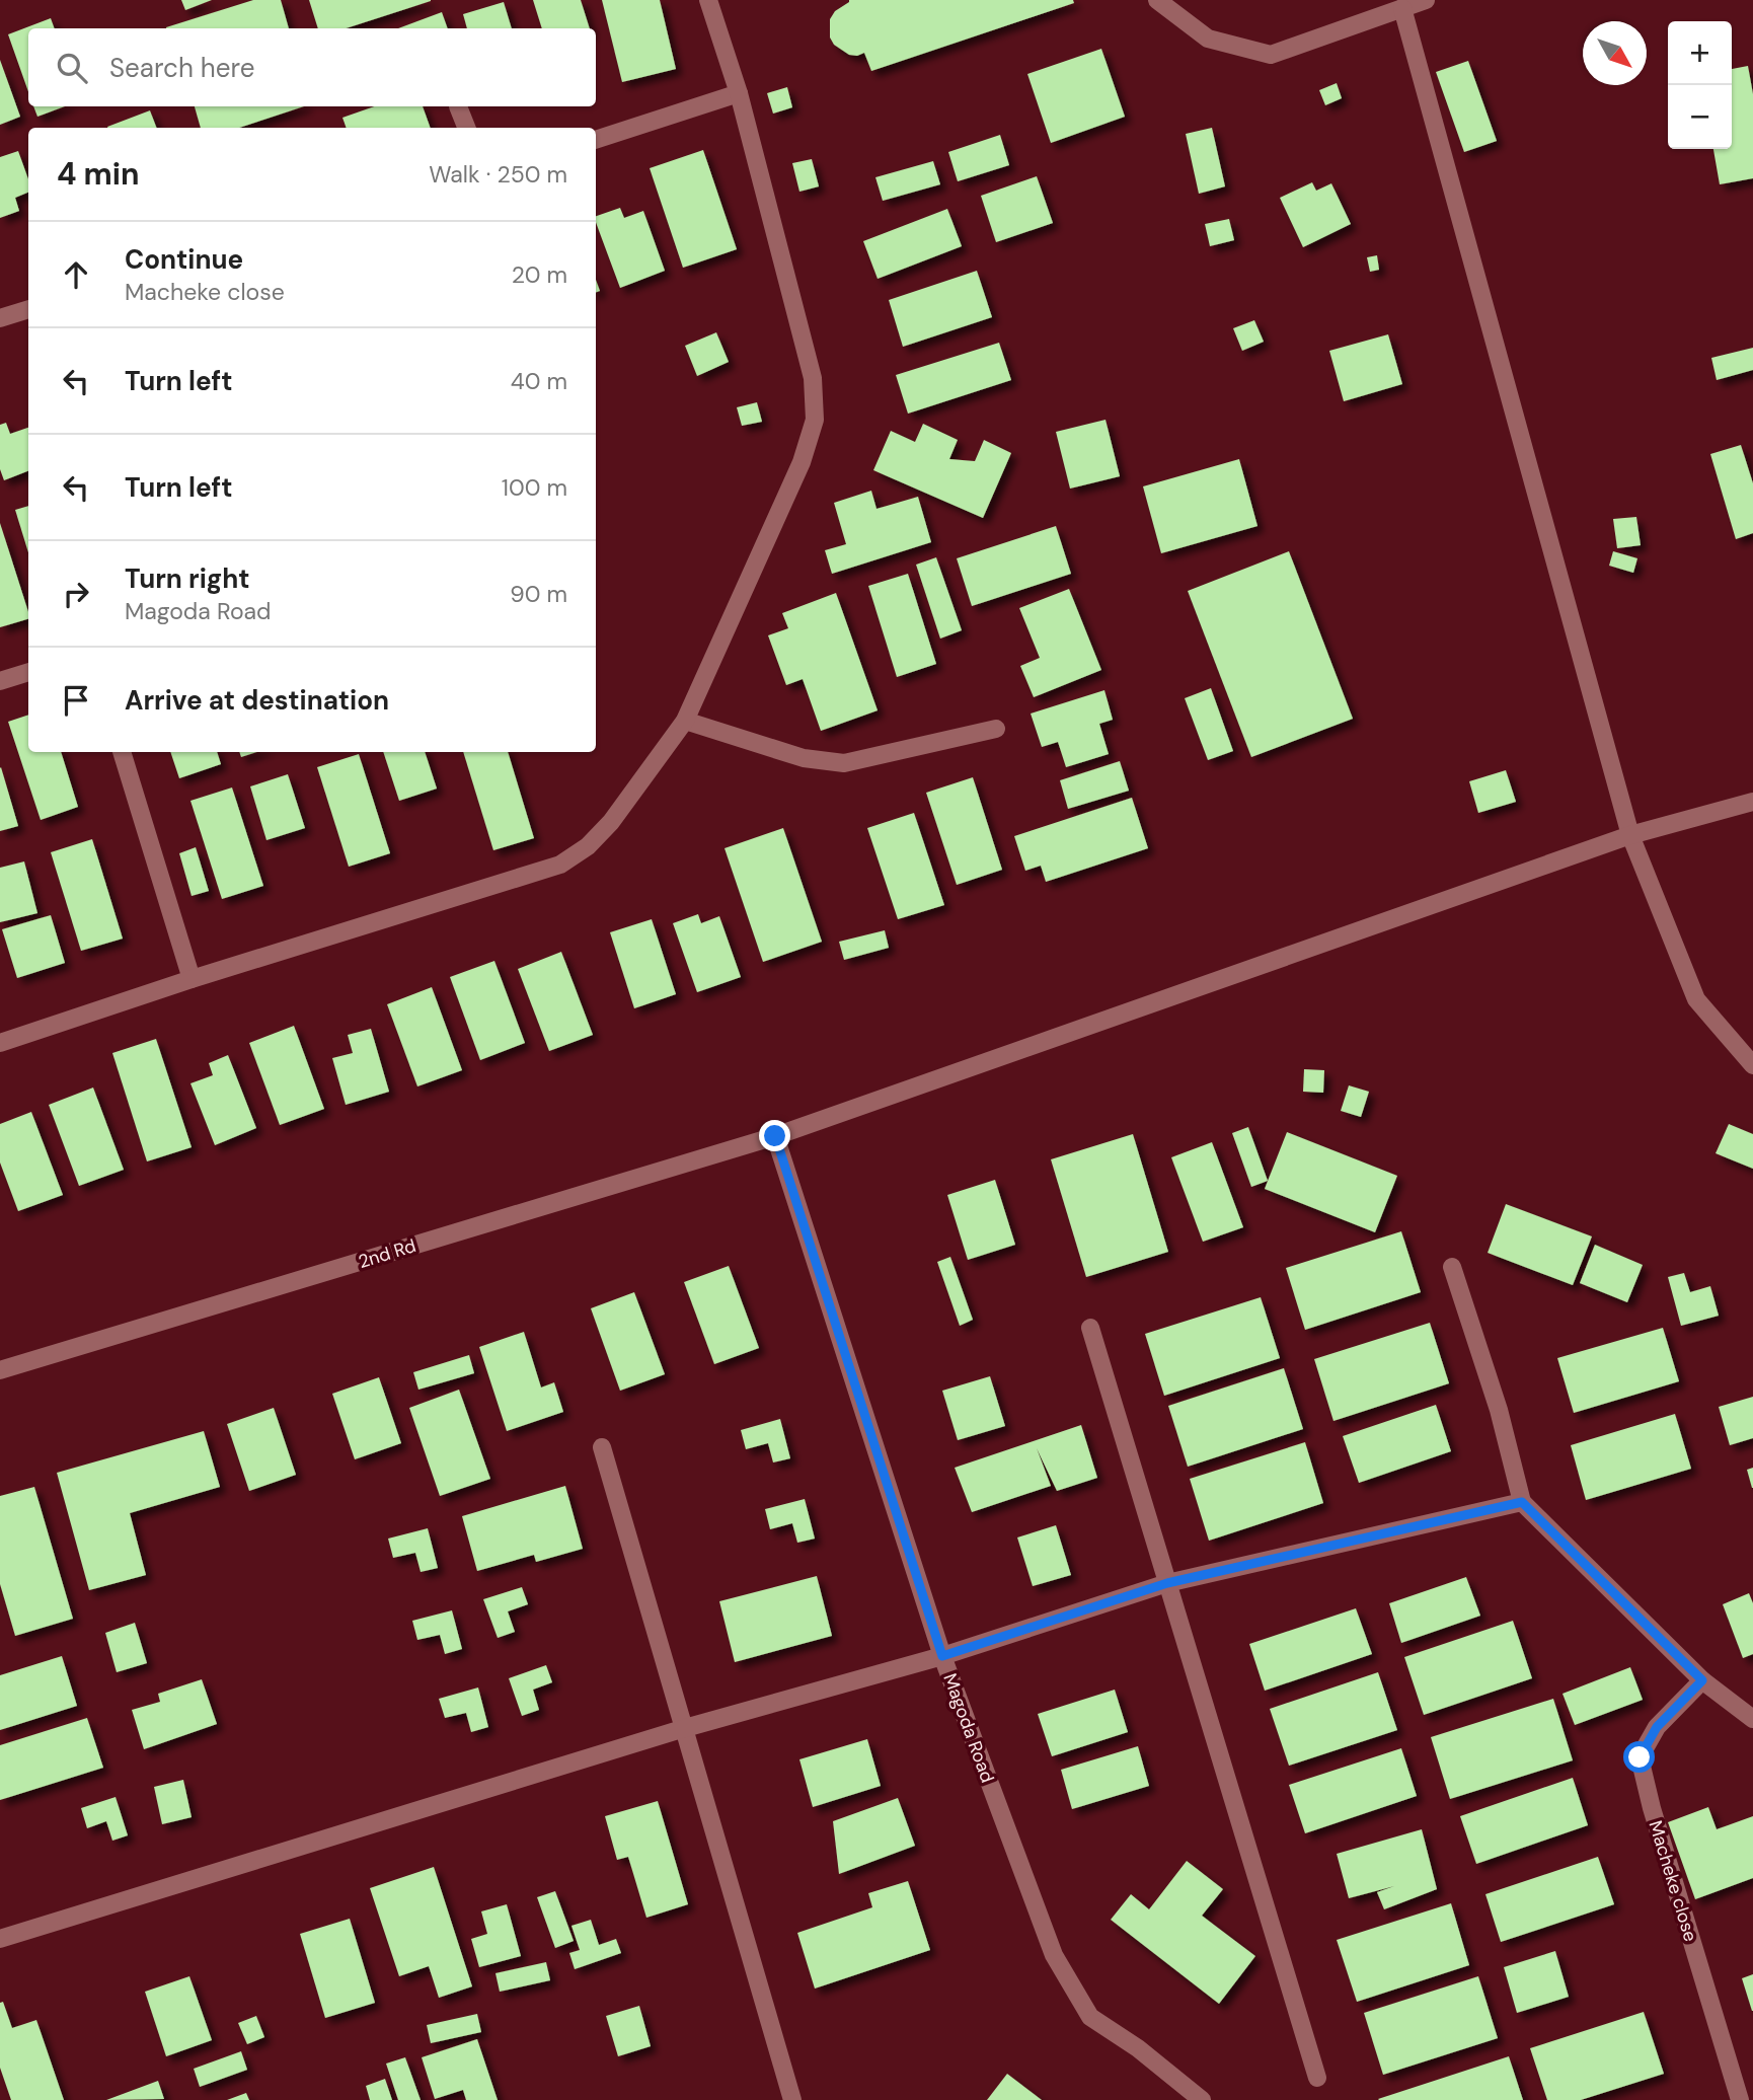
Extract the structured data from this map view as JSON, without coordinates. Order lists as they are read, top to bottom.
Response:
{
  "streets": {
    "street": ["2nd Rd", "Magoda Road", "Macheke close"]
  },
  "crossings": [
    ["2nd Rd", "Magoda Road"]
  ],
  "north": "bottom right",
  "page": {
    "map_buttons": ["+", "−"],
    "search": "Search here",
    "heading": ["4 min", "Walk · 250 m"],
    "list": [
      ["Continue", "Macheke close", "20 m"],
      ["Turn left", "40 m"],
      ["Turn left", "100 m"],
      ["Turn right", "Magoda Road", "90 m"],
      "Arrive at destination"
    ]
  }
}
